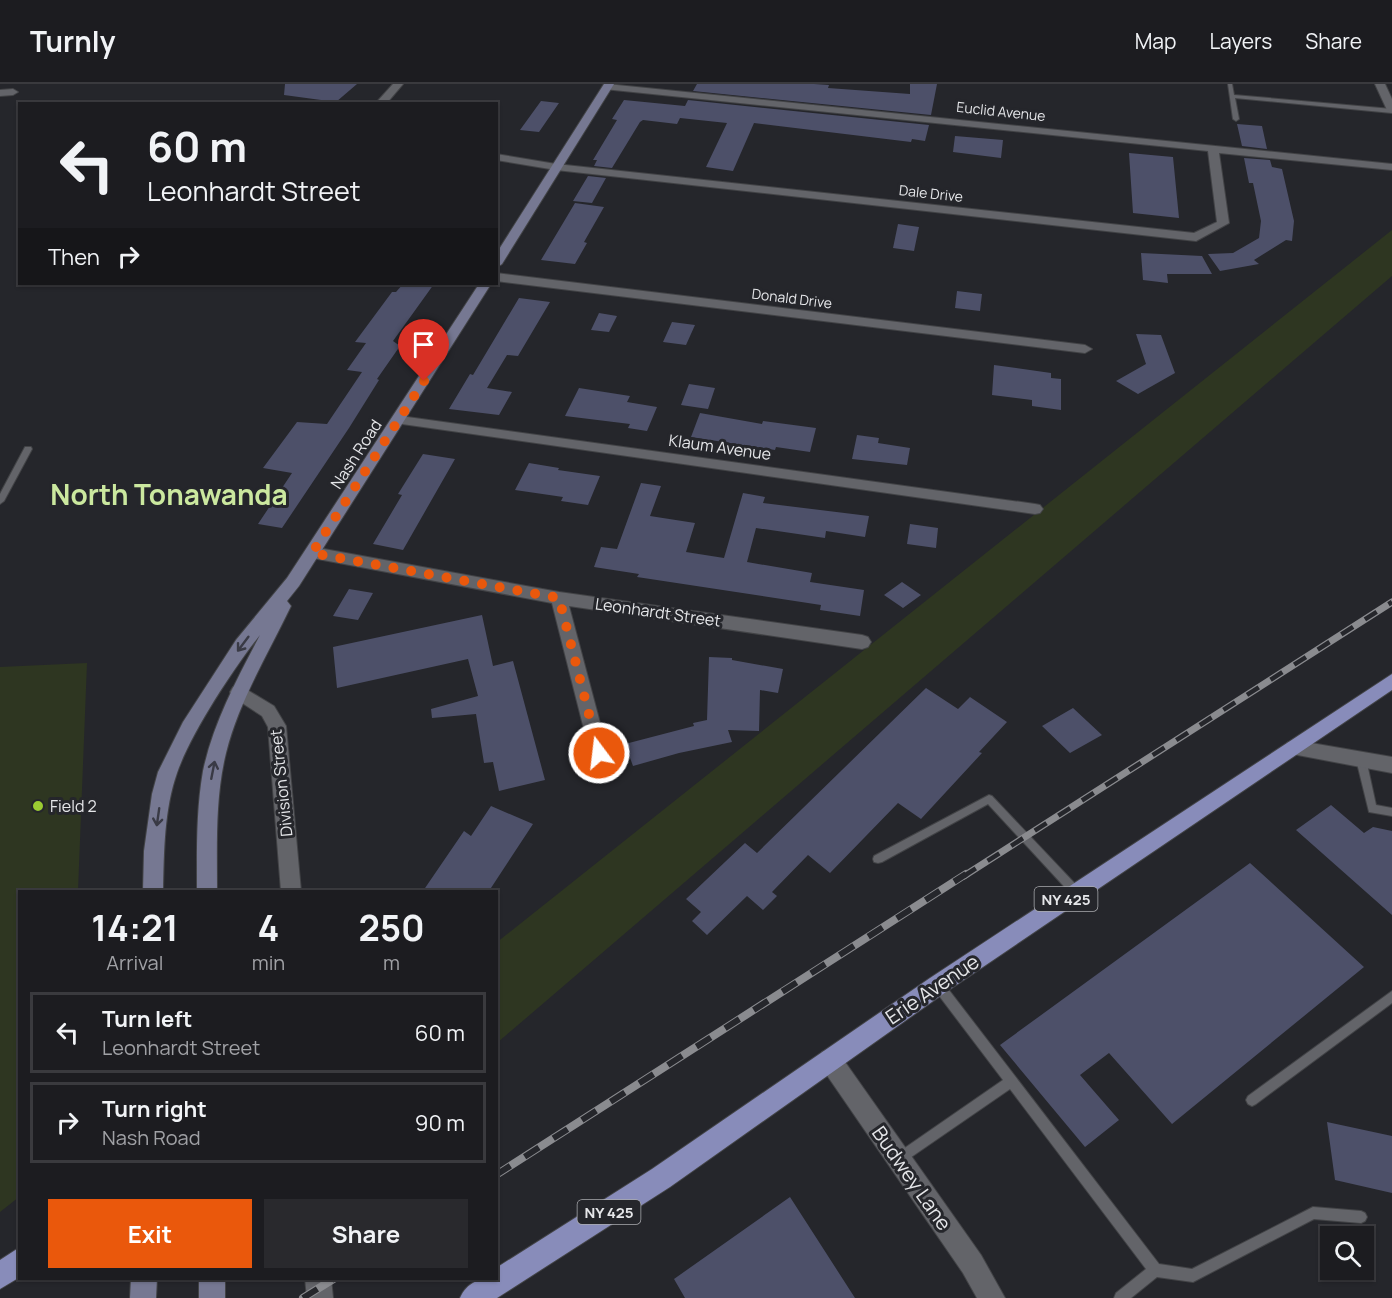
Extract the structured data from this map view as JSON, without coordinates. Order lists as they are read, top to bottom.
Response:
{
  "streets": {
    "main road": ["Nash Road", "NY 425", "Erie Avenue"],
    "street": [
      "Euclid Avenue",
      "Dale Drive",
      "Donald Drive",
      "Klaum Avenue",
      "Leonhardt Street",
      "Division Street",
      "Budwey Lane"
    ]
  },
  "crossings": [
    ["Euclid Avenue", "Dale Drive"],
    ["Klaum Avenue", "Nash Road"],
    ["Nash Road", "Leonhardt Street"],
    ["Erie Avenue", "Budwey Lane"]
  ],
  "districts": ["North Tonawanda"],
  "places": ["Field 2"],
  "page": {
    "header": "Turnly",
    "nav": ["Map", "Layers", "Share"],
    "turn": ["60 m", "Leonhardt Street"],
    "then": "Then",
    "eta": [
      "14:21",
      "Arrival",
      "4",
      "min",
      "250",
      "m"
    ],
    "list": [
      {
        "name": "Turn left",
        "note": "Leonhardt Street",
        "value": "60 m"
      },
      {
        "name": "Turn right",
        "note": "Nash Road",
        "value": "90 m"
      }
    ],
    "buttons": ["Exit", "Share"]
  }
}
